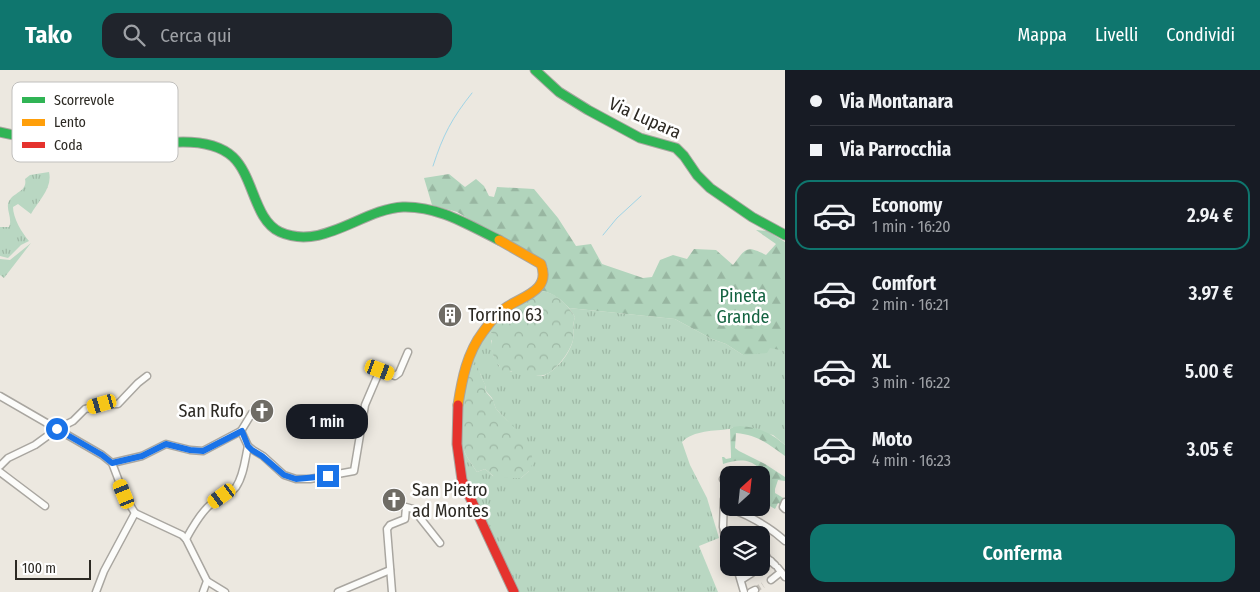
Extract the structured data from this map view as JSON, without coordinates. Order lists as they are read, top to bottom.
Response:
{
  "streets": {
    "street": ["Via Lupara"]
  },
  "parks": ["Pineta Grande"],
  "places": {
    "building": ["Torrino 63"],
    "church": ["San Rufo", "San Pietro ad Montes"]
  },
  "legend": ["Scorrevole", "Lento", "Coda"],
  "scale_bar": "100 m",
  "north": "top right",
  "page": {
    "header": "Tako",
    "search": "Cerca qui",
    "nav": ["Mappa", "Livelli", "Condividi"],
    "banner": ["Via Montanara", "Via Parrocchia"],
    "list": [
      {
        "name": "Economy",
        "note": "1 min · 16:20",
        "value": "2.94 €"
      },
      {
        "name": "Comfort",
        "note": "2 min · 16:21",
        "value": "3.97 €"
      },
      {
        "name": "XL",
        "note": "3 min · 16:22",
        "value": "5.00 €"
      },
      {
        "name": "Moto",
        "note": "4 min · 16:23",
        "value": "3.05 €"
      }
    ],
    "bubble": "1 min",
    "buttons": "Conferma",
    "scale": "100 m"
  }
}
